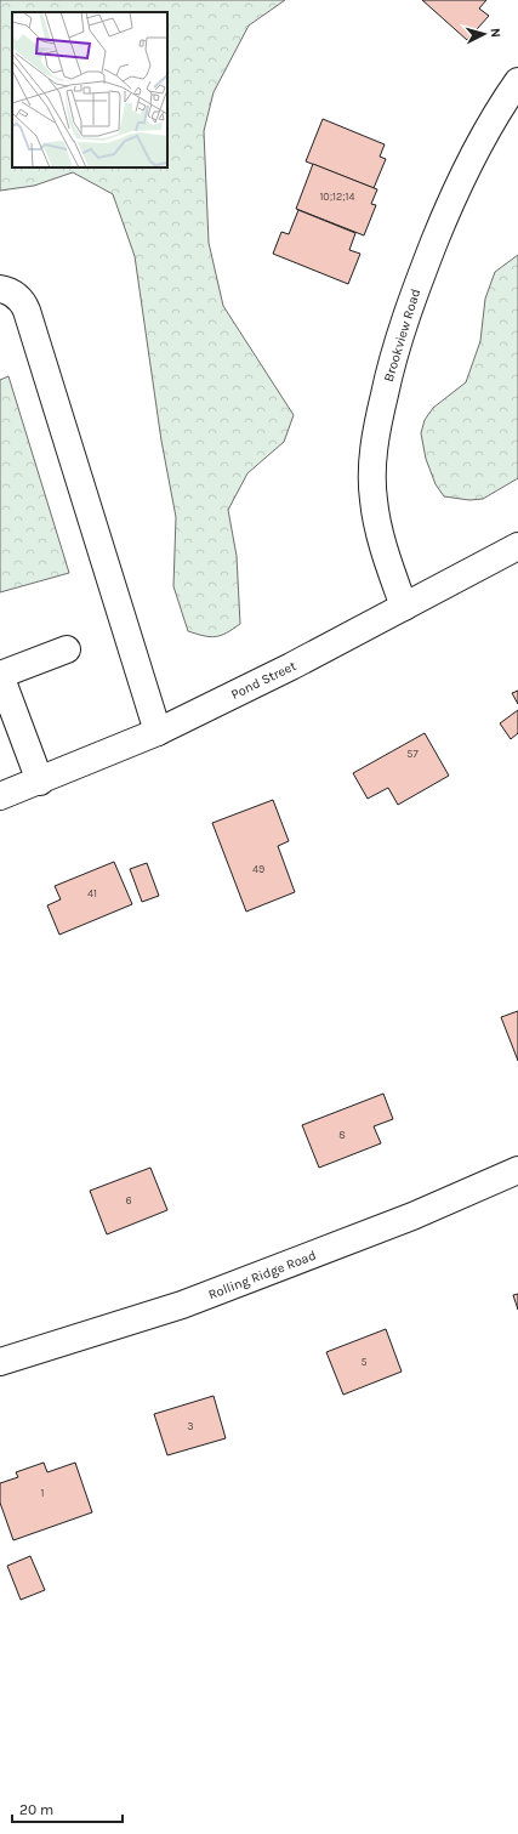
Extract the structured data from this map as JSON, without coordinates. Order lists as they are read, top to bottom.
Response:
{
  "streets": {
    "street": ["Brookview Road", "Pond Street", "Rolling Ridge Road"]
  },
  "crossings": [
    ["Brookview Road", "Pond Street"]
  ],
  "house_numbers": [
    "10;12;14",
    "57",
    "49",
    "41",
    "8",
    "6",
    "5",
    "3",
    "1"
  ],
  "scale_bar": "20 m",
  "north": "right"
}
